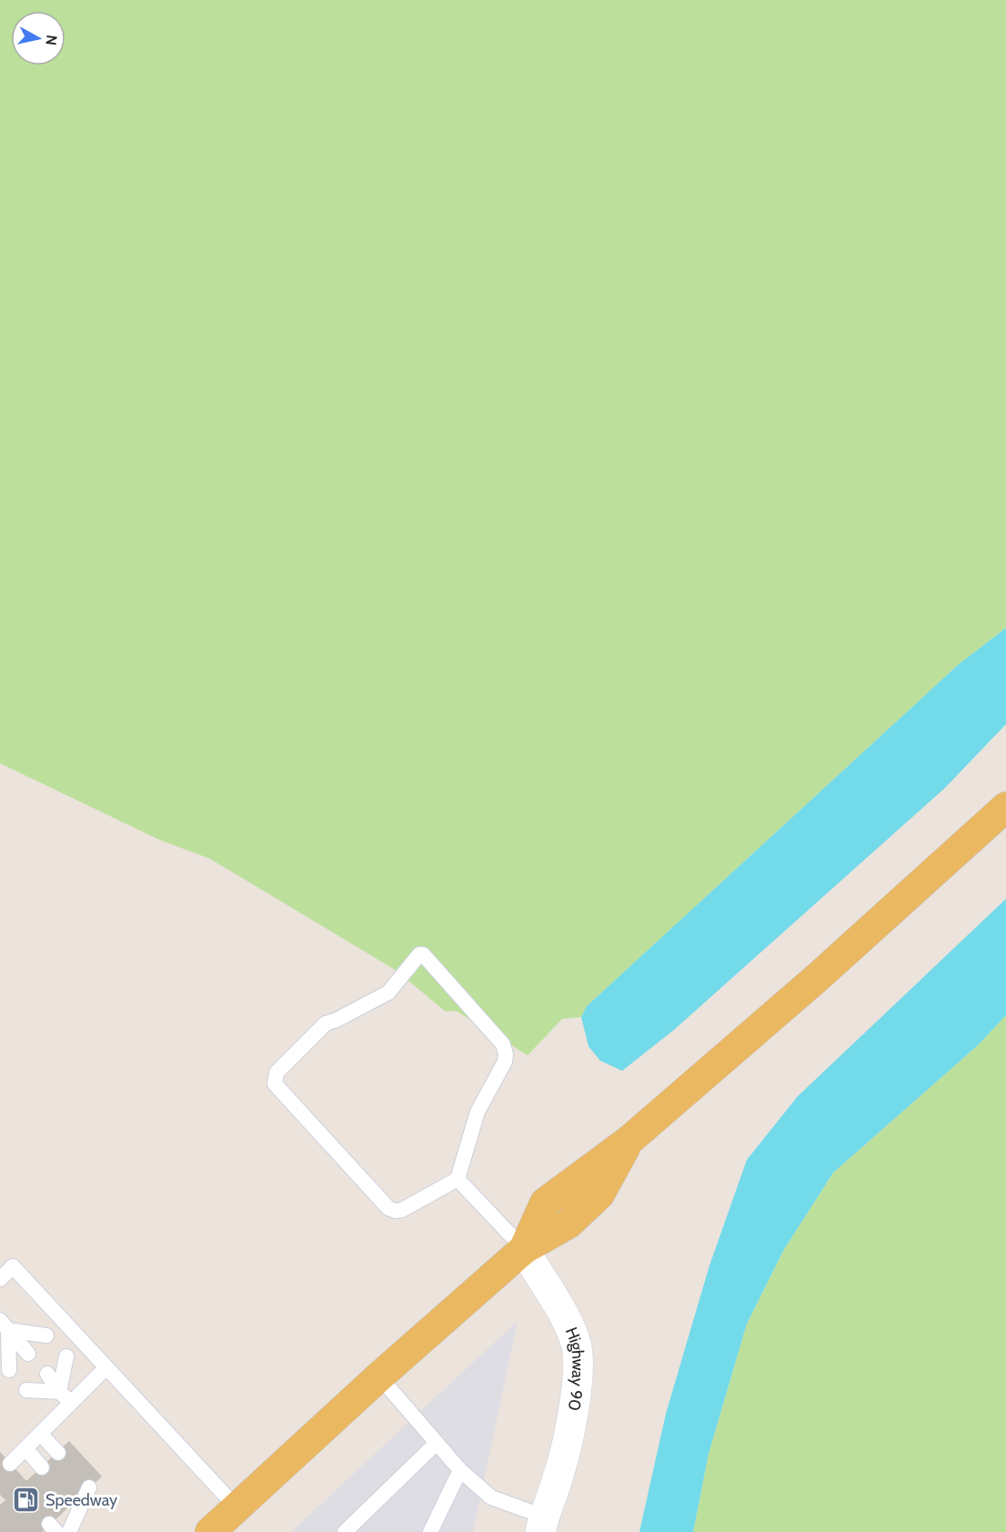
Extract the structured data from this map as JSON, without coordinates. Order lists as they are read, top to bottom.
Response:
{
  "streets": {
    "main road": ["Highway 90"]
  },
  "places": {
    "fuel station": ["Speedway"]
  },
  "north": "right"
}
